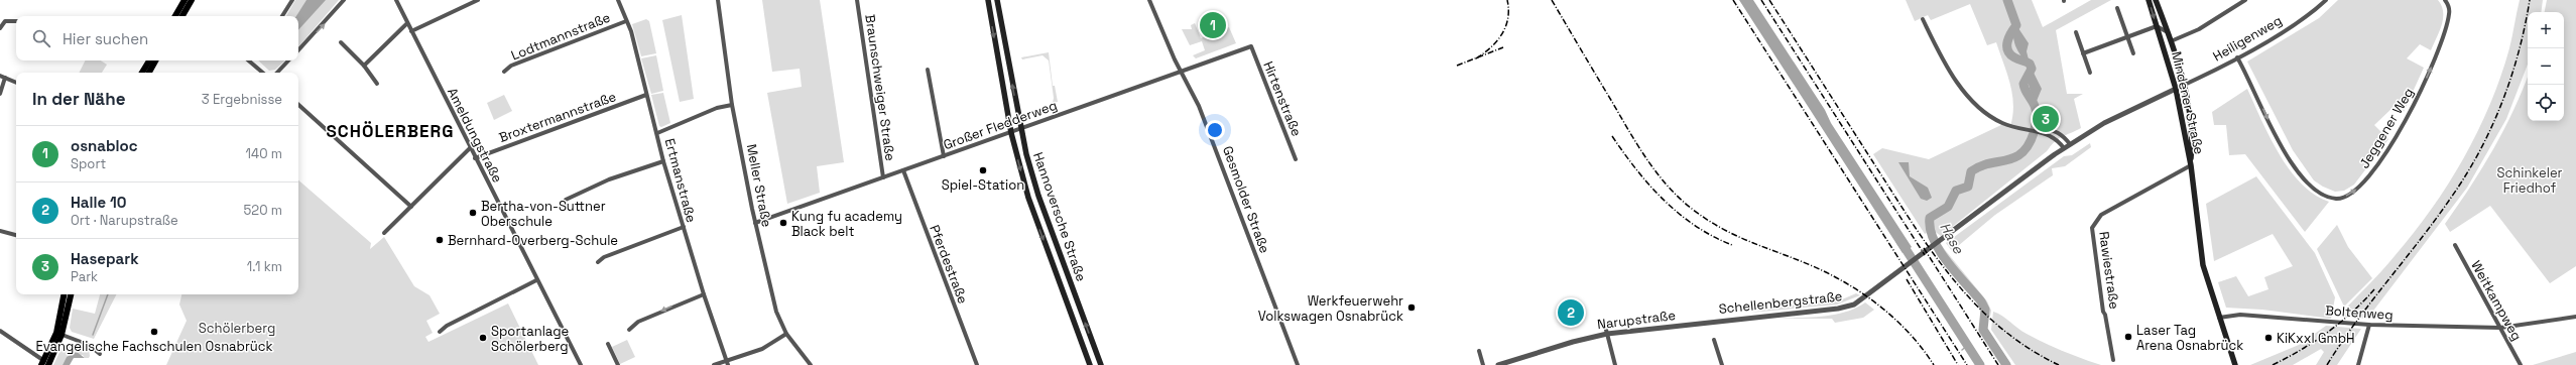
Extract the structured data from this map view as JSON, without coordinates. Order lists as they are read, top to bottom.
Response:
{
  "streets": {
    "main road": ["Mindener Straße", "Hannoversche Straße"],
    "street": [
      "Lodtmannstraße",
      "Heiligenweg",
      "Braunschweiger Straße",
      "Hirtenstraße",
      "Broxtermannstraße",
      "Großer Fledderweg",
      "Jeggener Weg",
      "Ameldungstraße",
      "Ertmanstraße",
      "Meller Straße",
      "Gesmolder Straße",
      "Pferdestraße",
      "Rawiestraße",
      "Weitkampweg",
      "Schellenbergstraße",
      "Boltenweg",
      "Narupstraße"
    ]
  },
  "crossings": [
    ["Lodtmannstraße", "Ertmanstraße"],
    ["Heiligenweg", "Mindener Straße"],
    ["Heiligenweg", "Jeggener Weg"],
    ["Heiligenweg", "Schellenbergstraße"],
    ["Braunschweiger Straße", "Großer Fledderweg"],
    ["Hirtenstraße", "Großer Fledderweg"],
    ["Mindener Straße", "Rawiestraße"],
    ["Mindener Straße", "Schellenbergstraße"],
    ["Mindener Straße", "Boltenweg"],
    ["Broxtermannstraße", "Ameldungstraße"],
    ["Broxtermannstraße", "Ertmanstraße"],
    ["Großer Fledderweg", "Meller Straße"],
    ["Großer Fledderweg", "Gesmolder Straße"],
    ["Großer Fledderweg", "Hannoversche Straße"],
    ["Großer Fledderweg", "Pferdestraße"],
    ["Weitkampweg", "Boltenweg"],
    ["Schellenbergstraße", "Narupstraße"]
  ],
  "districts": ["SCHÖLERBERG"],
  "water": ["Hase"],
  "parks": ["Schinkeler Friedhof", "Schölerberg"],
  "places": [
    "Spiel-Station",
    "Bertha-von-Suttner Oberschule",
    "Kung fu academy Black belt",
    "Bernhard-Overberg-Schule",
    "Werkfeuerwehr Volkswagen Osnabrück",
    "Evangelische Fachschulen Osnabrück",
    "Laser Tag Arena Osnabrück",
    "Sportanlage Schölerberg",
    "KiKxxl GmbH"
  ],
  "page": {
    "pins": ["1", "3", "2"],
    "map_buttons": ["+", "−"],
    "search": "Hier suchen",
    "heading": ["In der Nähe", "3 Ergebnisse"],
    "list": [
      {
        "mark": "1",
        "name": "osnabloc",
        "note": "Sport",
        "value": "140 m"
      },
      {
        "mark": "2",
        "name": "Halle 10",
        "note": "Ort · Narupstraße",
        "value": "520 m"
      },
      {
        "mark": "3",
        "name": "Hasepark",
        "note": "Park",
        "value": "1.1 km"
      }
    ]
  }
}
